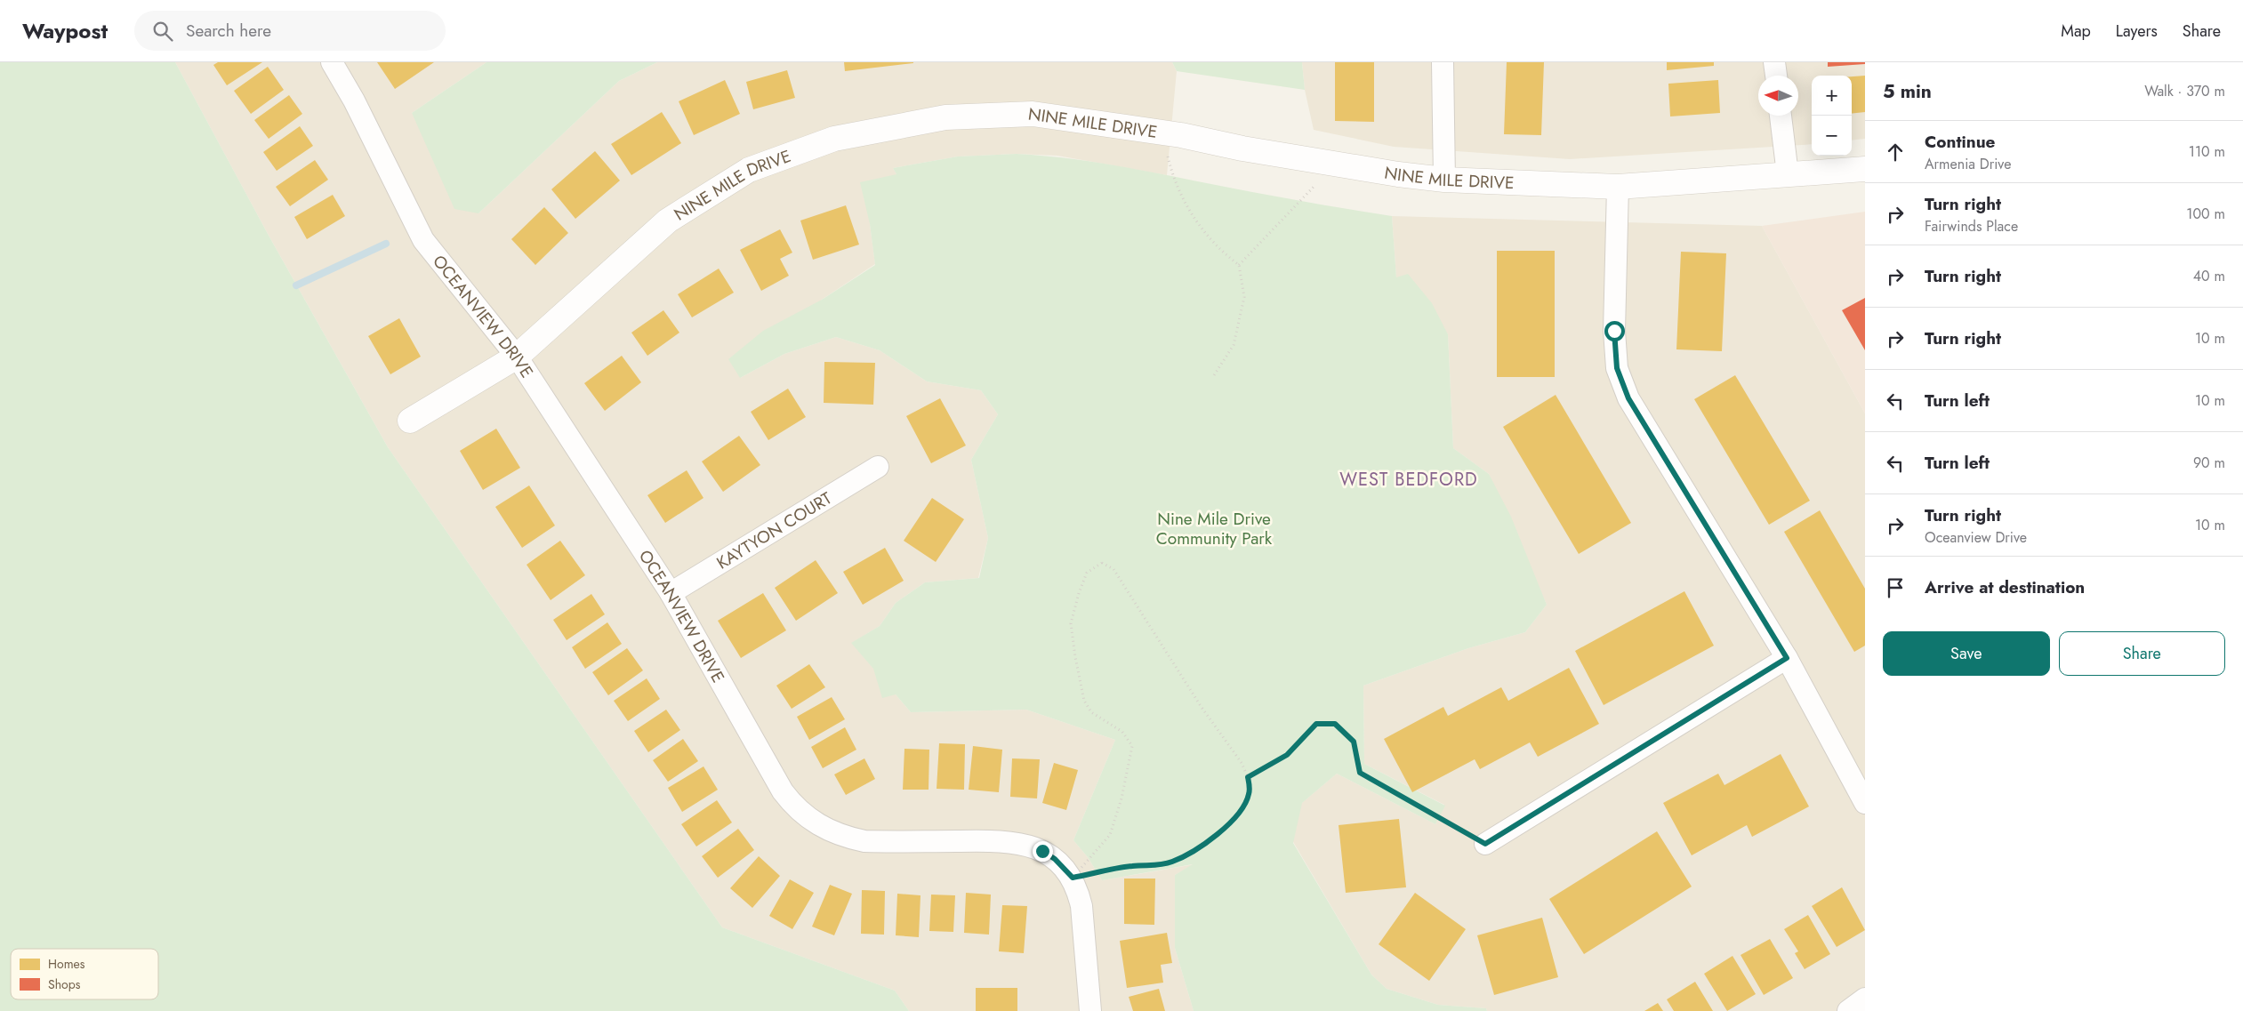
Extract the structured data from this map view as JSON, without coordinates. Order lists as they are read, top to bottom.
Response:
{
  "streets": {
    "street": ["NINE MILE DRIVE", "OCEANVIEW DRIVE", "KAYTYON COURT"]
  },
  "crossings": [
    ["NINE MILE DRIVE", "OCEANVIEW DRIVE"],
    ["OCEANVIEW DRIVE", "KAYTYON COURT"]
  ],
  "districts": ["WEST BEDFORD"],
  "parks": ["Nine Mile Drive Community Park"],
  "legend": ["Homes", "Shops"],
  "north": "left",
  "page": {
    "header": "Waypost",
    "search": "Search here",
    "nav": ["Map", "Layers", "Share"],
    "heading": ["5 min", "Walk · 370 m"],
    "map_buttons": ["+", "−"],
    "list": [
      ["Continue", "Armenia Drive", "110 m"],
      ["Turn right", "Fairwinds Place", "100 m"],
      ["Turn right", "40 m"],
      ["Turn right", "10 m"],
      ["Turn left", "10 m"],
      ["Turn left", "90 m"],
      ["Turn right", "Oceanview Drive", "10 m"],
      "Arrive at destination"
    ],
    "buttons": ["Save", "Share"]
  }
}
